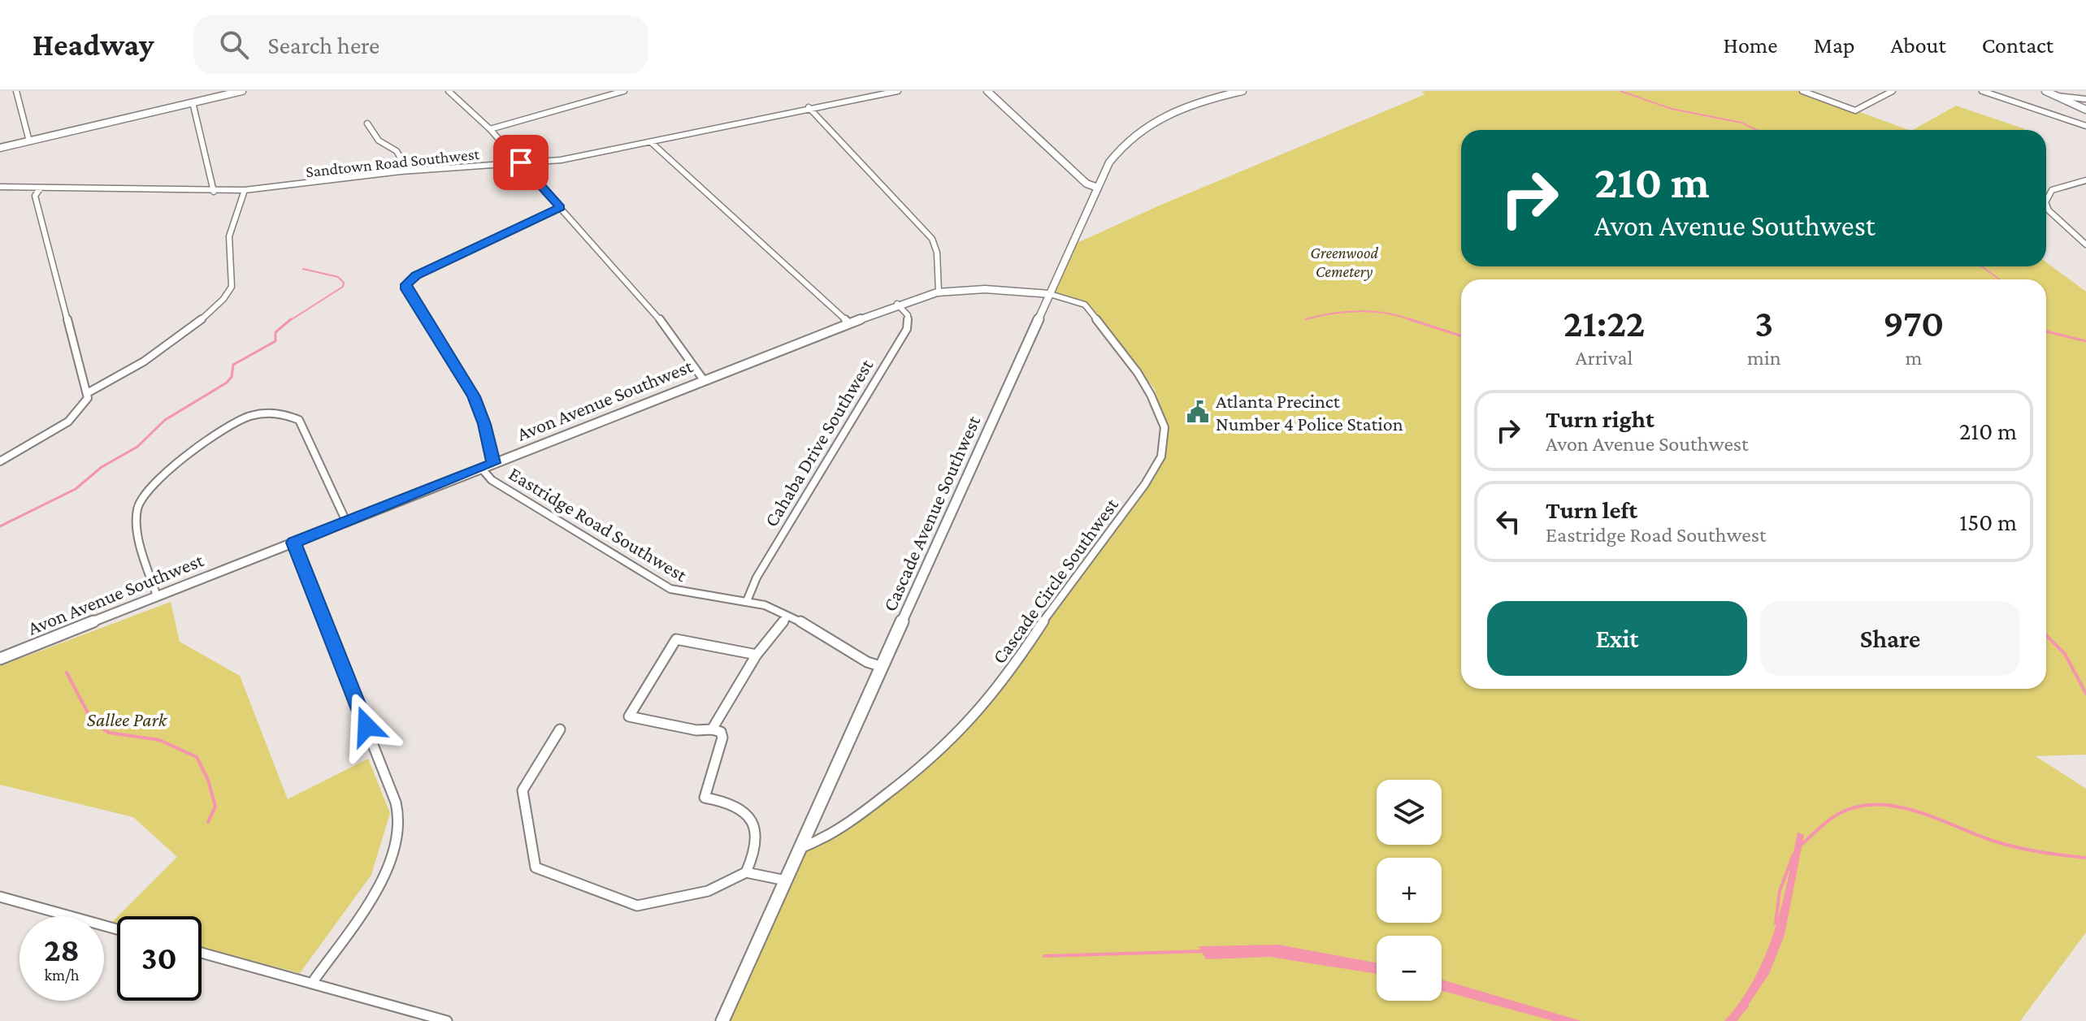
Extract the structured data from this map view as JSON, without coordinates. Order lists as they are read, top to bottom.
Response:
{
  "streets": {
    "main road": ["Cascade Avenue Southwest"],
    "street": [
      "Sandtown Road Southwest",
      "Avon Avenue Southwest",
      "Cahaba Drive Southwest",
      "Eastridge Road Southwest",
      "Cascade Circle Southwest"
    ]
  },
  "crossings": [
    ["Avon Avenue Southwest", "Cahaba Drive Southwest"],
    ["Avon Avenue Southwest", "Cascade Avenue Southwest"],
    ["Avon Avenue Southwest", "Eastridge Road Southwest"],
    ["Avon Avenue Southwest", "Cascade Circle Southwest"],
    ["Cahaba Drive Southwest", "Eastridge Road Southwest"],
    ["Cascade Avenue Southwest", "Eastridge Road Southwest"],
    ["Cascade Avenue Southwest", "Cascade Circle Southwest"]
  ],
  "parks": ["Greenwood Cemetery", "Sallee Park"],
  "places": {
    "public building": ["Atlanta Precinct Number 4 Police Station"]
  },
  "page": {
    "header": "Headway",
    "search": "Search here",
    "nav": [
      "Home",
      "Map",
      "About",
      "Contact"
    ],
    "turn": ["210 m", "Avon Avenue Southwest"],
    "eta": [
      "21:22",
      "Arrival",
      "3",
      "min",
      "970",
      "m"
    ],
    "list": [
      {
        "name": "Turn right",
        "note": "Avon Avenue Southwest",
        "value": "210 m"
      },
      {
        "name": "Turn left",
        "note": "Eastridge Road Southwest",
        "value": "150 m"
      }
    ],
    "buttons": ["Exit", "Share"],
    "map_buttons": ["+", "−"],
    "speed": "28 km/h",
    "limit": "30"
  }
}
